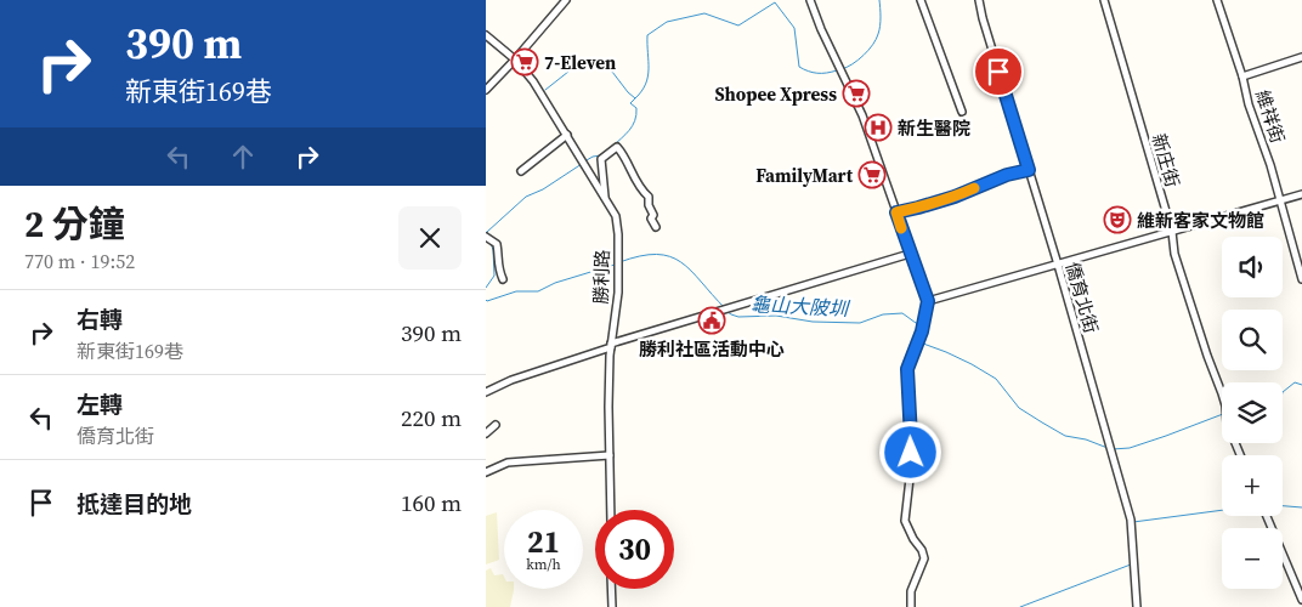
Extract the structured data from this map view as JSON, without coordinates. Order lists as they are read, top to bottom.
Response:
{
  "streets": {
    "street": [
      "維祥街",
      "新庄街",
      "勝利路",
      "僑育北街"
    ]
  },
  "water": ["龜山大陂圳"],
  "places": {
    "supermarket": ["7-Eleven", "Shopee Xpress", "FamilyMart"],
    "hospital": ["新生醫院"],
    "theatre": ["維新客家文物館"],
    "public building": ["勝利社區活動中心"]
  },
  "page": {
    "turn": ["390 m", "新東街169巷"],
    "heading": ["2 分鐘", "770 m · 19:52"],
    "map_buttons": ["+", "−"],
    "list": [
      {
        "name": "右轉",
        "note": "新東街169巷",
        "value": "390 m"
      },
      {
        "name": "左轉",
        "note": "僑育北街",
        "value": "220 m"
      },
      {
        "name": "抵達目的地",
        "value": "160 m"
      }
    ],
    "speed": "21 km/h",
    "limit": "30"
  }
}
